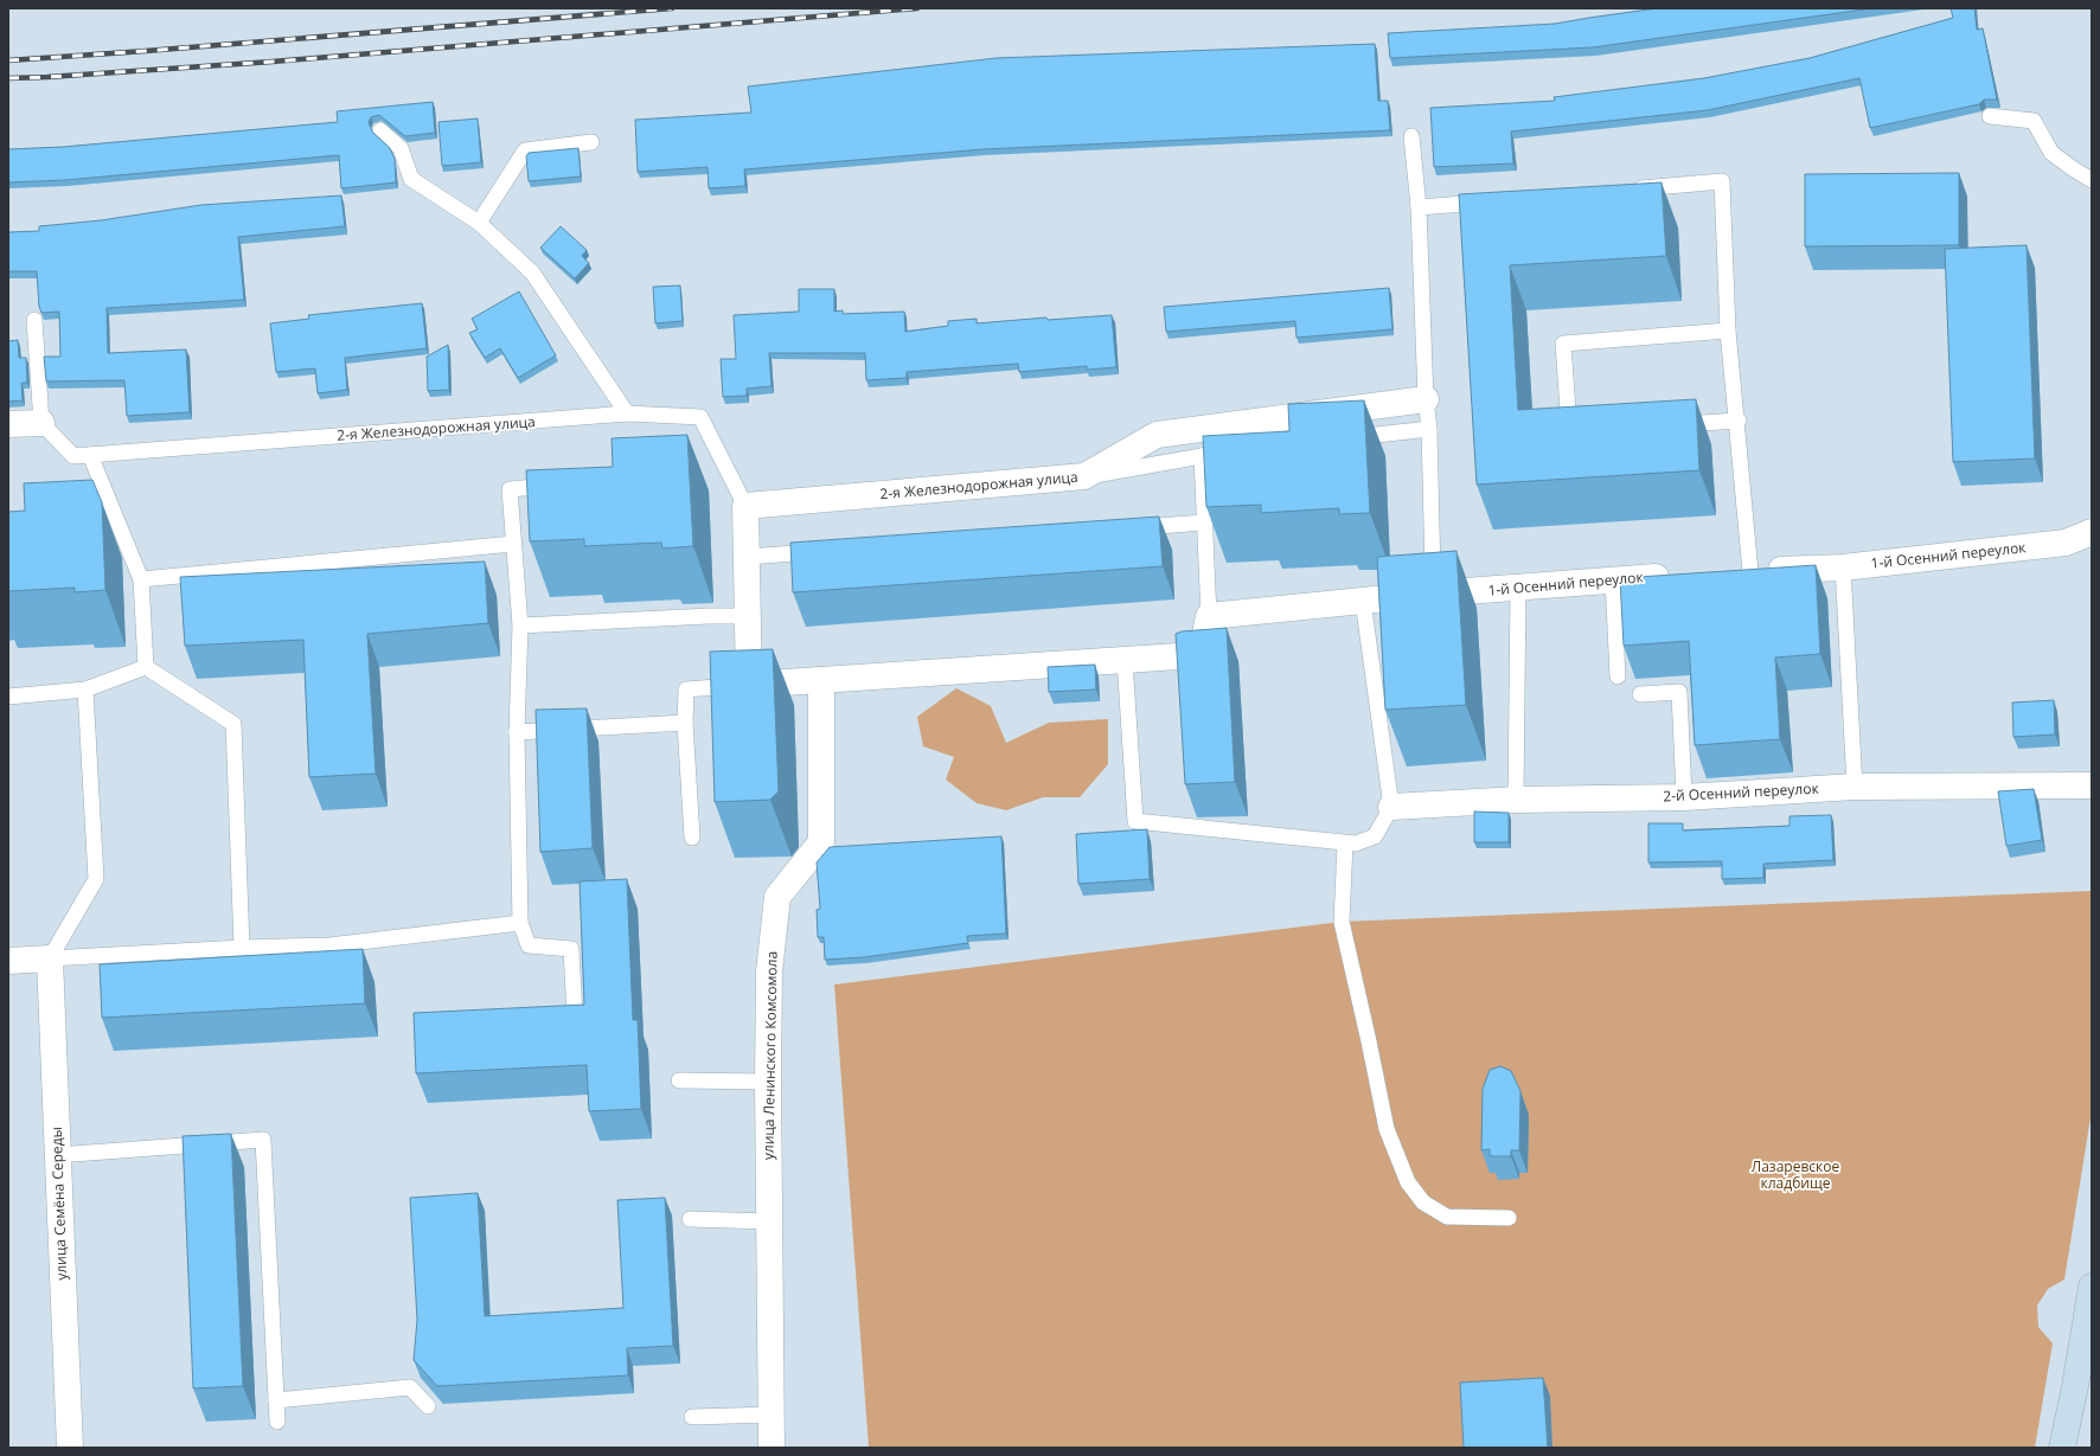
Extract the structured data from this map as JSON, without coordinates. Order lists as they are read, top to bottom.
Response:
{
  "streets": {
    "street": [
      "2-я Железнодорожная улица",
      "1-й Осенний переулок",
      "2-й Осенний переулок",
      "улица Ленинского Комсомола",
      "улица Семёна Середы"
    ]
  },
  "parks": ["Лазаревское кладбище"]
}
